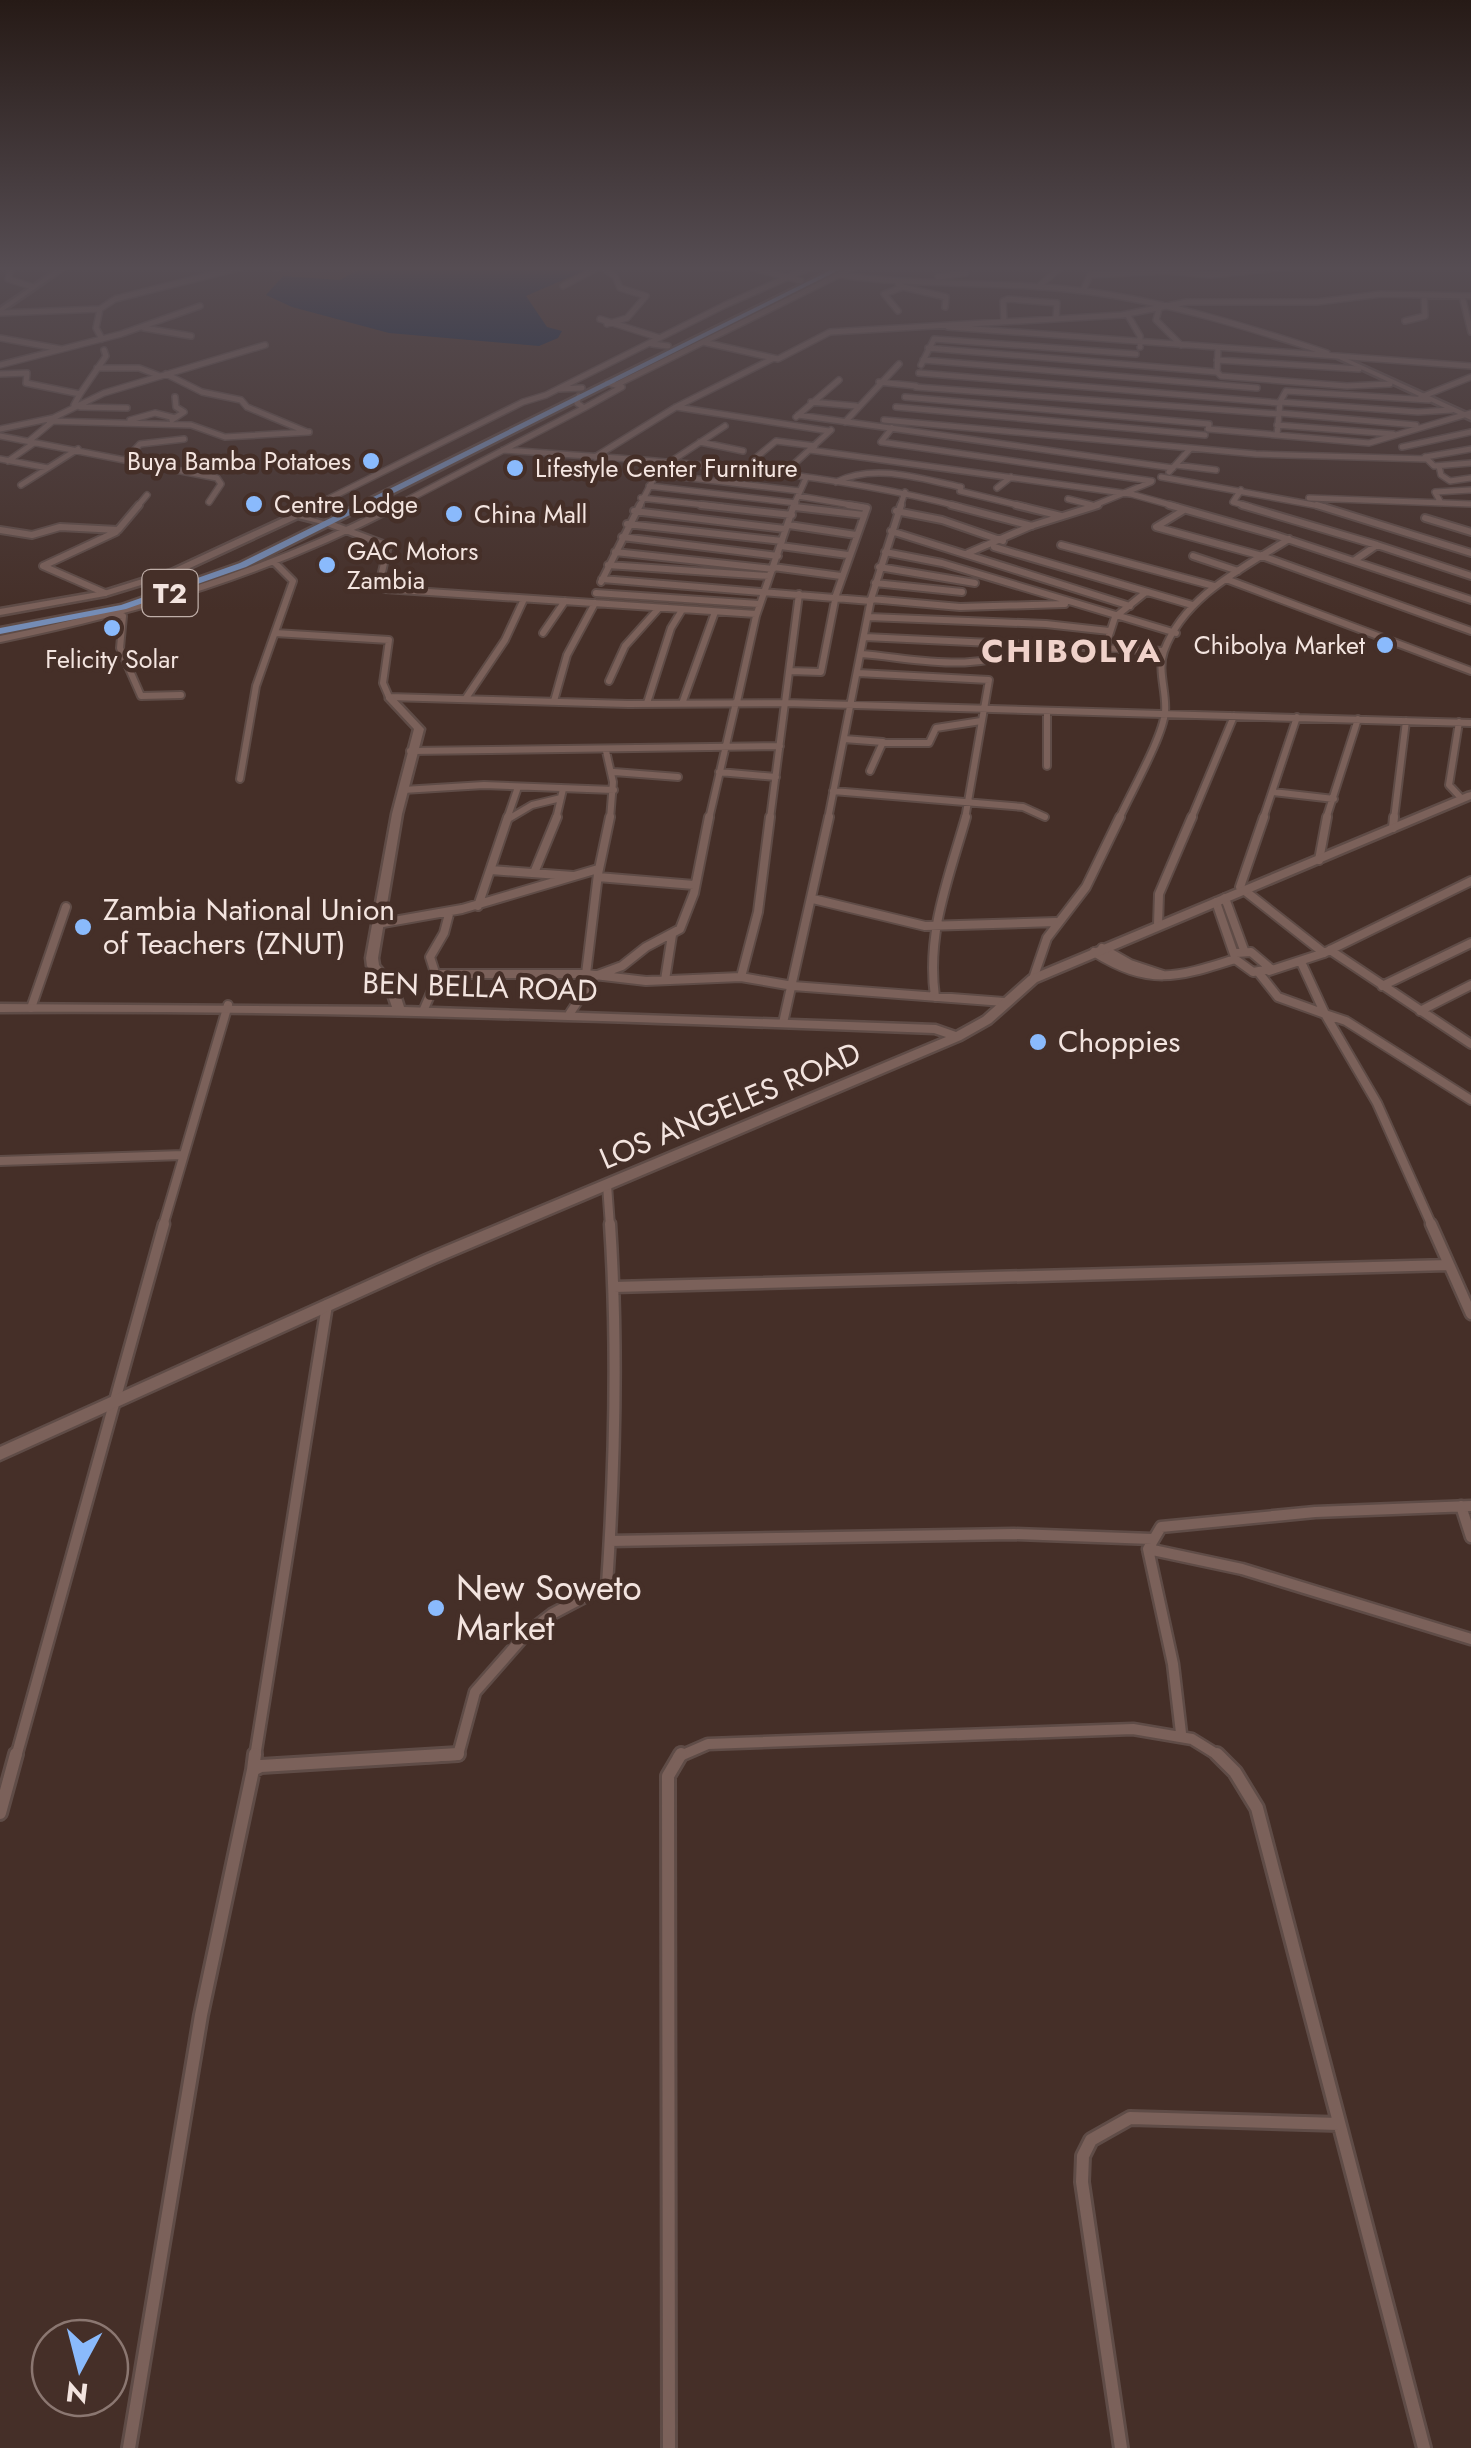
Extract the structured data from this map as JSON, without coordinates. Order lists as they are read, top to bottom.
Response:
{
  "streets": {
    "main road": ["T2", "BEN BELLA ROAD", "LOS ANGELES ROAD"]
  },
  "crossings": [
    ["BEN BELLA ROAD", "LOS ANGELES ROAD"]
  ],
  "districts": ["CHIBOLYA"],
  "places": [
    "Buya Bamba Potatoes",
    "Lifestyle Center Furniture",
    "Centre Lodge",
    "China Mall",
    "GAC Motors Zambia",
    "Felicity Solar",
    "Chibolya Market",
    "Zambia National Union of Teachers (ZNUT)",
    "Choppies",
    "New Soweto Market"
  ],
  "north": "bottom"
}
